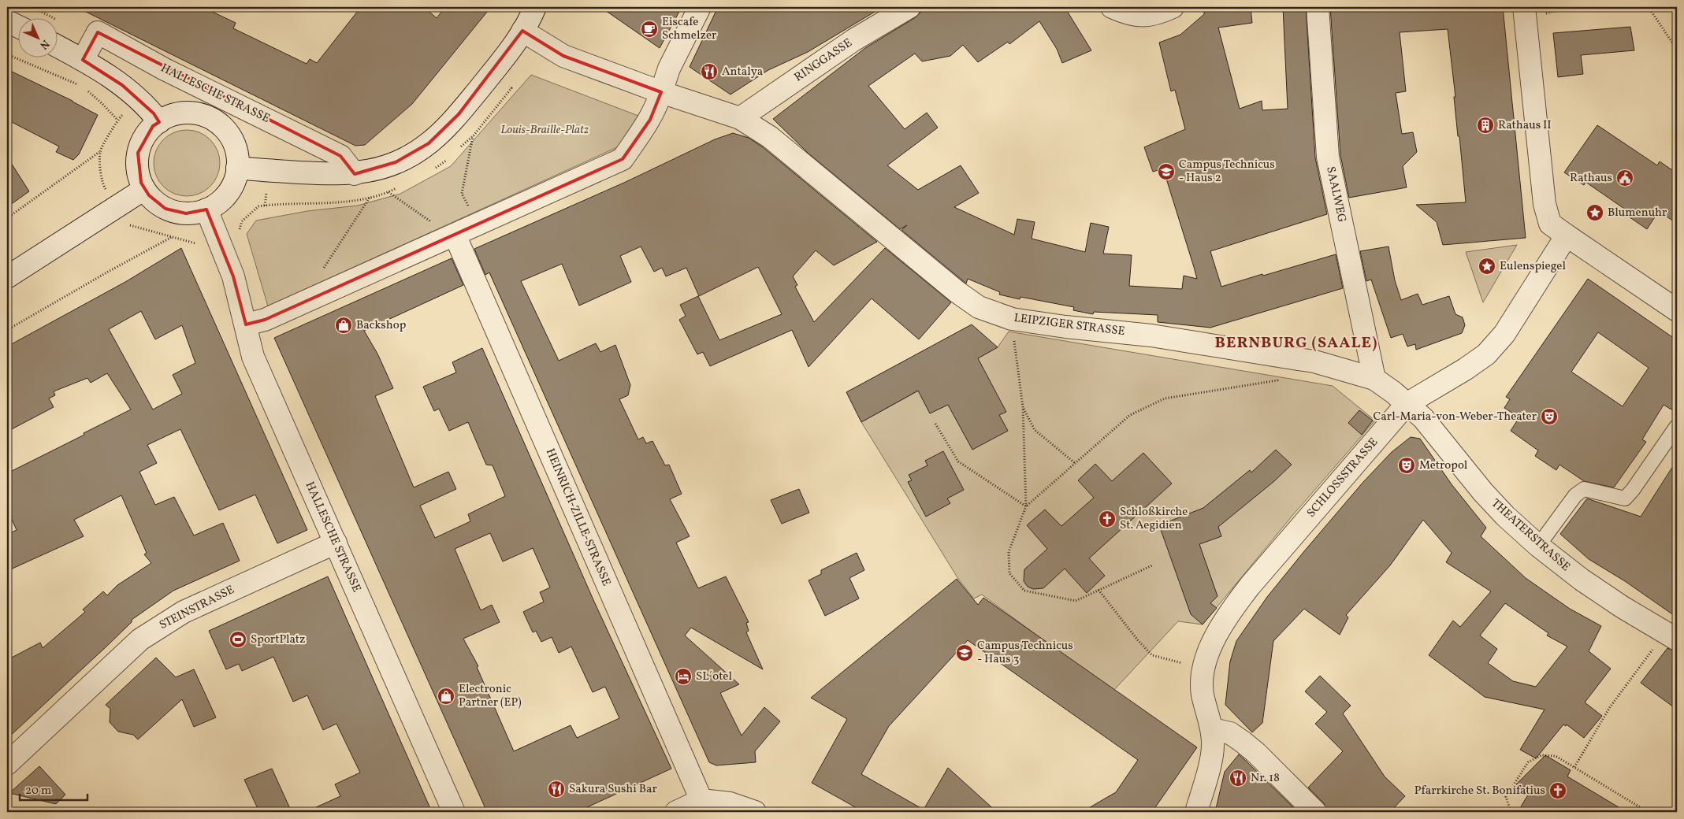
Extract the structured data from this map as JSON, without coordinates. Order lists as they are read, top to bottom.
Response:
{
  "streets": {
    "street": [
      "RINGGASSE",
      "HALLESCHE STRASSE",
      "SAALWEG",
      "LEIPZIGER STRASSE",
      "SCHLOSSSTRASSE",
      "HEINRICH-ZILLE-STRASSE",
      "THEATERSTRASSE",
      "STEINSTRASSE"
    ]
  },
  "crossings": [
    ["RINGGASSE", "LEIPZIGER STRASSE"],
    ["HALLESCHE STRASSE", "STEINSTRASSE"],
    ["SAALWEG", "LEIPZIGER STRASSE"],
    ["LEIPZIGER STRASSE", "SCHLOSSSTRASSE"],
    ["LEIPZIGER STRASSE", "THEATERSTRASSE"],
    ["SCHLOSSSTRASSE", "THEATERSTRASSE"]
  ],
  "districts": ["BERNBURG (SAALE)"],
  "parks": ["Louis-Braille-Platz"],
  "places": {
    "cafe": ["Eiscafe Schmelzer"],
    "restaurant": ["Antalya", "Nr. 18", "Sakura Sushi Bar"],
    "building": ["Rathaus II"],
    "school or university": ["Campus Technicus - Haus 2", "Campus Technicus - Haus 3"],
    "public building": ["Rathaus"],
    "place": ["Blumenuhr", "Eulenspiegel"],
    "shop": ["Backshop", "Electronic Partner (EP)"],
    "theatre": ["Carl-Maria-von-Weber-Theater", "Metropol"],
    "church": ["Schloßkirche St. Aegidien", "Pfarrkirche St. Bonifatius"],
    "sports": ["SportPlatz"],
    "hotel": ["SL´otel"]
  },
  "scale_bar": "20 m",
  "north": "bottom right"
}
